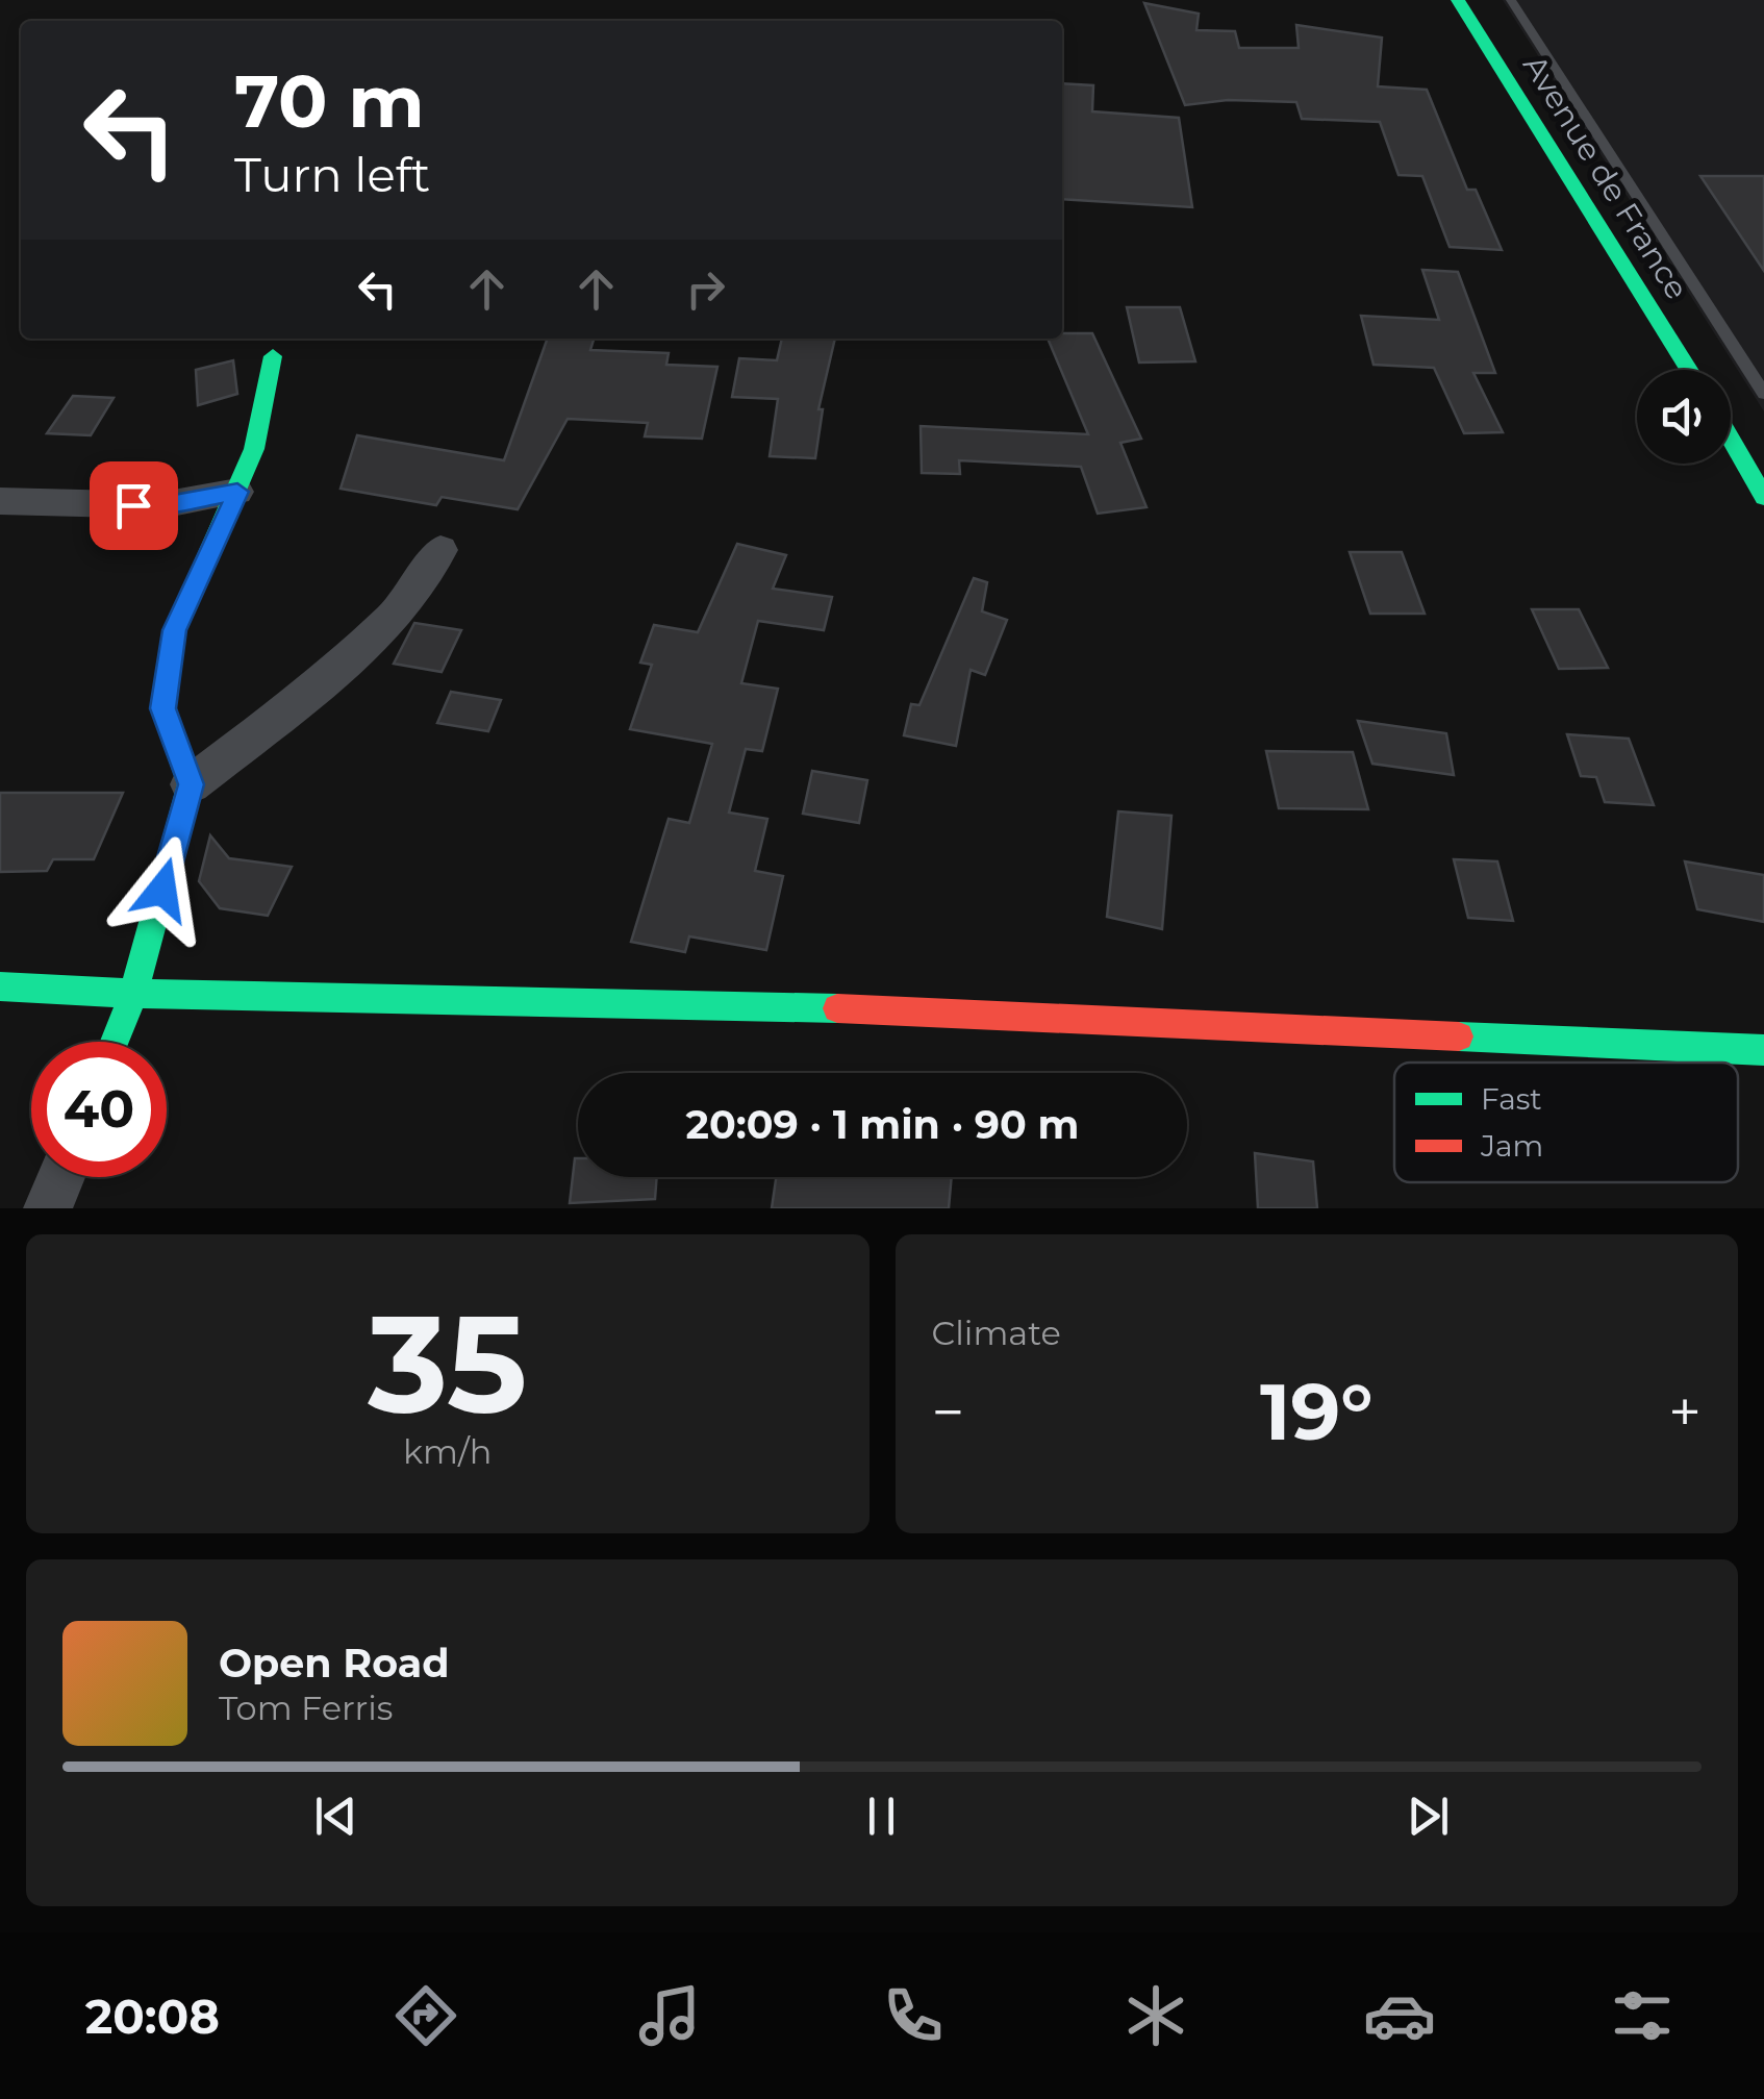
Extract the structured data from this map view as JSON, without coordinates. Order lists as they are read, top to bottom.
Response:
{
  "streets": {
    "street": ["Avenue de France"]
  },
  "legend": ["Fast", "Jam"],
  "page": {
    "turn": ["70 m", "Turn left"],
    "limit": "40",
    "trip": "20:09 · 1 min · 90 m",
    "tile": [
      ["35", "km/h"],
      "Climate"
    ],
    "heat": ["−", "19°", "+"],
    "song": ["Open Road", "Tom Ferris"],
    "tabs": "20:08"
  }
}
